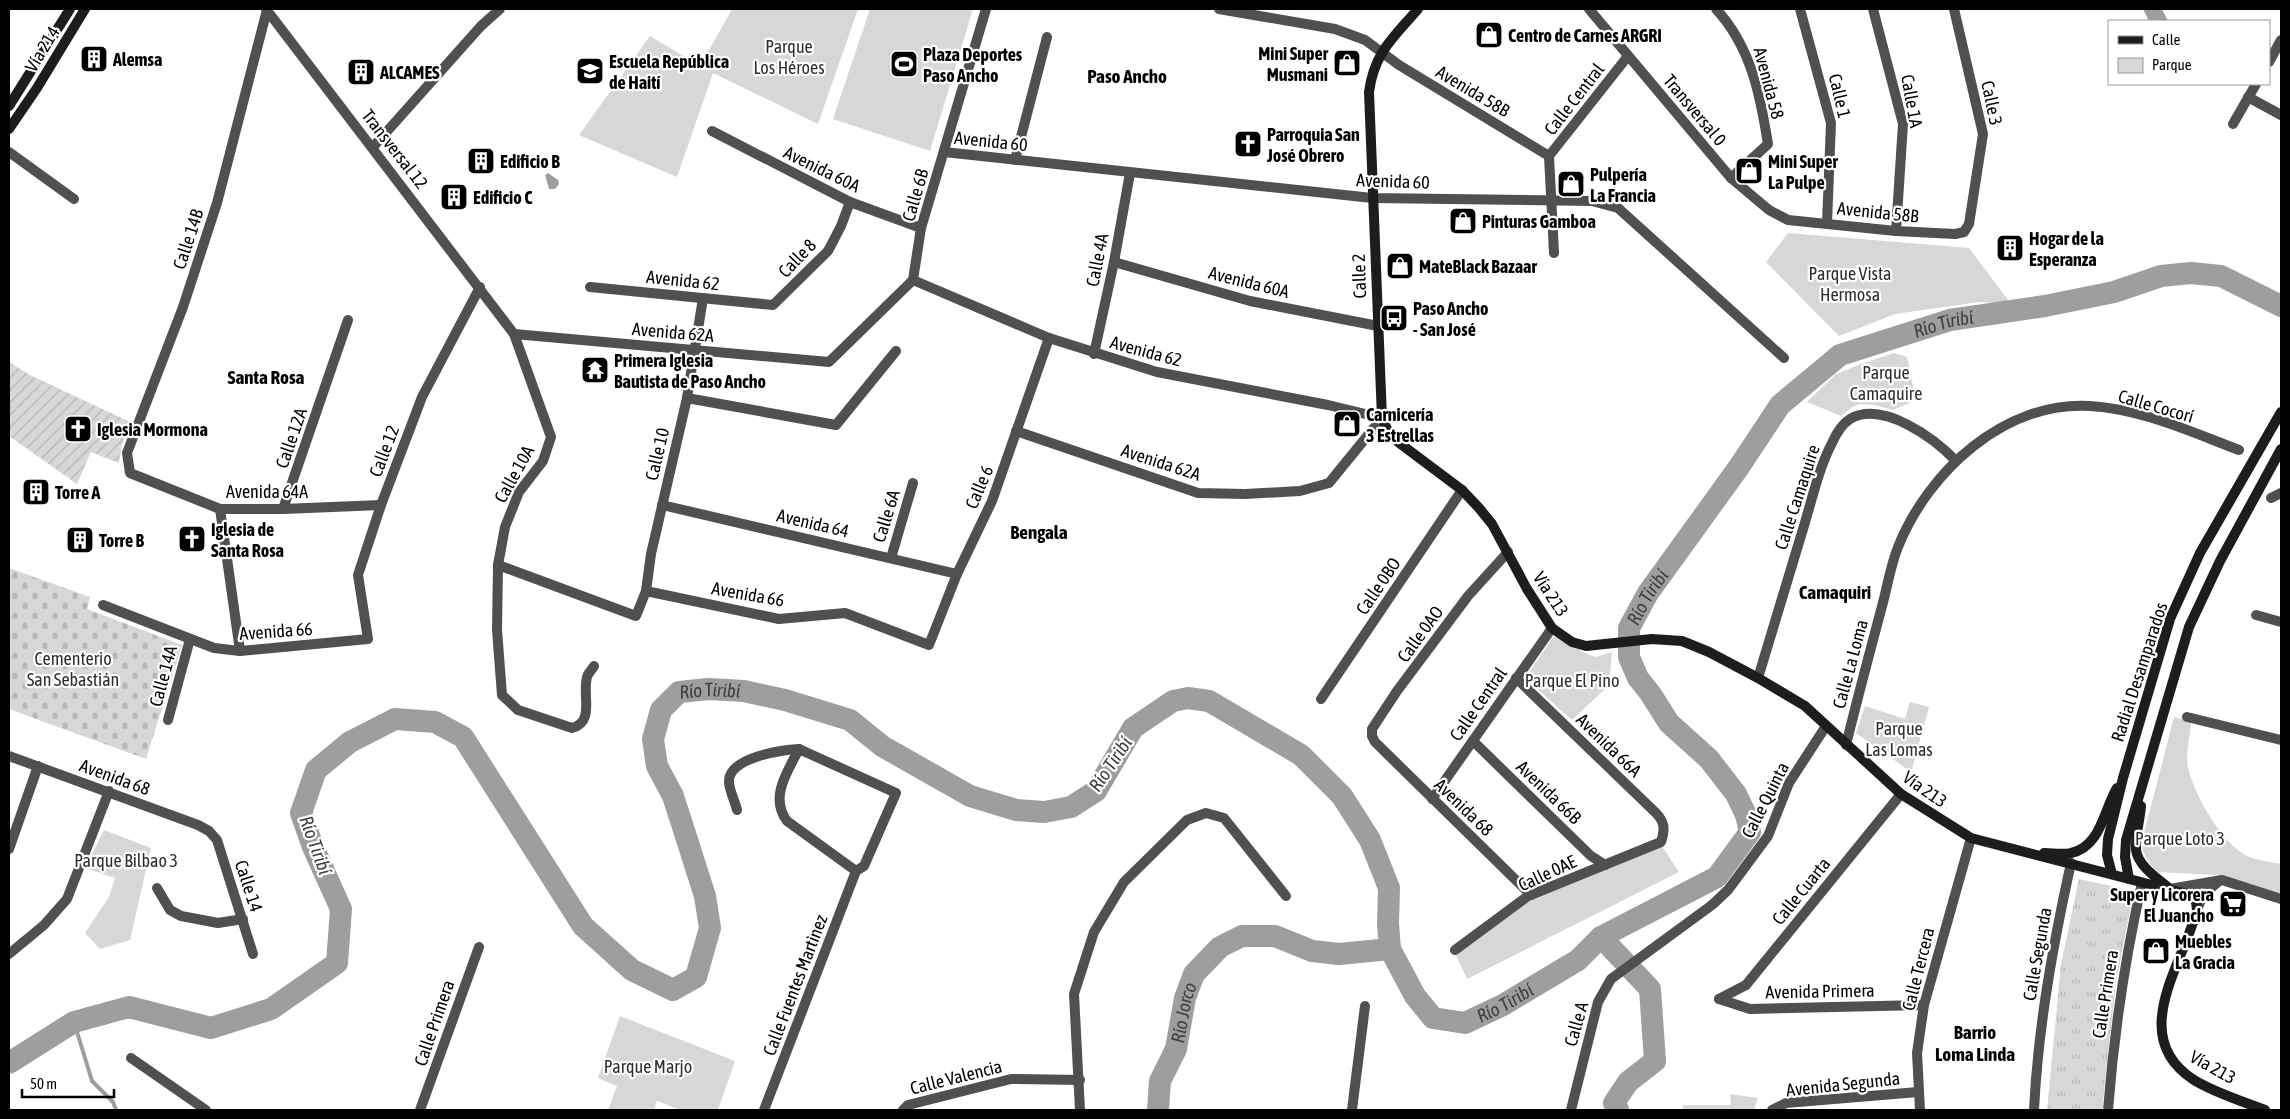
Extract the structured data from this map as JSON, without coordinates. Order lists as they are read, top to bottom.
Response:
{
  "streets": {
    "main road": [
      "Vía 214",
      "Calle 2",
      "Vía 213",
      "Radial Desamparados"
    ],
    "street": [
      "Avenida 58",
      "Avenida 58B",
      "Calle 1",
      "Calle Central",
      "Calle 1A",
      "Calle 3",
      "Transversal 0",
      "Avenida 60",
      "Transversal 12",
      "Avenida 60A",
      "Calle 6B",
      "Calle 14B",
      "Calle 8",
      "Calle 4A",
      "Avenida 62",
      "Avenida 62A",
      "Calle Cocorí",
      "Calle 12A",
      "Calle 12",
      "Calle 10",
      "Calle 10A",
      "Calle 6",
      "Avenida 64A",
      "Calle Camaquire",
      "Calle 6A",
      "Avenida 64",
      "Calle 0BO",
      "Avenida 66",
      "Calle 0AO",
      "Calle La Loma",
      "Calle 14A",
      "Avenida 66A",
      "Avenida 68",
      "Avenida 66B",
      "Calle Quinta",
      "Calle 0AE",
      "Calle 14",
      "Calle Cuarta",
      "Calle Segunda",
      "Calle Tercera",
      "Calle Fuentes Martìnez",
      "Avenida Primera",
      "Calle Primera",
      "Calle A",
      "Calle Valencia",
      "Avenida Segunda"
    ]
  },
  "crossings": [
    ["Avenida 58", "Transversal 0"],
    ["Avenida 58B", "Calle 1"],
    ["Avenida 58B", "Calle Central"],
    ["Avenida 58B", "Calle 1A"],
    ["Avenida 58B", "Calle 3"],
    ["Avenida 58B", "Transversal 0"],
    ["Avenida 58B", "Calle 2"],
    ["Calle Central", "Transversal 0"],
    ["Calle Central", "Avenida 60"],
    ["Calle Central", "Vía 213"],
    ["Calle Central", "Avenida 66A"],
    ["Calle Central", "Avenida 68"],
    ["Calle Central", "Avenida 66B"],
    ["Avenida 60", "Calle 6B"],
    ["Avenida 60", "Calle 4A"],
    ["Avenida 60", "Calle 2"],
    ["Transversal 12", "Calle 14B"],
    ["Transversal 12", "Avenida 62A"],
    ["Transversal 12", "Calle 12"],
    ["Transversal 12", "Calle 10A"],
    ["Avenida 60A", "Calle 6B"],
    ["Avenida 60A", "Calle 8"],
    ["Avenida 60A", "Calle 4A"],
    ["Avenida 60A", "Calle 2"],
    ["Calle 6B", "Avenida 62"],
    ["Calle 6B", "Avenida 62A"],
    ["Calle 14B", "Avenida 64A"],
    ["Calle 8", "Avenida 62"],
    ["Calle 4A", "Avenida 62"],
    ["Calle 2", "Avenida 62"],
    ["Calle 2", "Avenida 62A"],
    ["Calle 2", "Vía 213"],
    ["Avenida 62", "Avenida 62A"],
    ["Avenida 62", "Calle 10"],
    ["Avenida 62", "Calle 6"],
    ["Avenida 62", "Vía 213"],
    ["Avenida 62A", "Calle 10"],
    ["Avenida 62A", "Calle 10A"],
    ["Avenida 62A", "Calle 6"],
    ["Avenida 62A", "Vía 213"],
    ["Calle Cocorí", "Calle Camaquire"],
    ["Calle Cocorí", "Calle La Loma"],
    ["Calle 12A", "Avenida 64A"],
    ["Calle 12", "Avenida 64A"],
    ["Calle 12", "Avenida 66"],
    ["Calle 10", "Calle 10A"],
    ["Calle 10", "Avenida 64"],
    ["Calle 10", "Avenida 66"],
    ["Calle 6", "Avenida 64"],
    ["Calle 6", "Avenida 66"],
    ["Calle Camaquire", "Vía 213"],
    ["Calle Camaquire", "Calle La Loma"],
    ["Calle 6A", "Avenida 64"],
    ["Calle 0BO", "Vía 213"],
    ["Avenida 66", "Calle 14A"],
    ["Vía 213", "Calle 0AO"],
    ["Vía 213", "Calle La Loma"],
    ["Vía 213", "Radial Desamparados"],
    ["Vía 213", "Calle Quinta"],
    ["Vía 213", "Calle Cuarta"],
    ["Vía 213", "Calle Segunda"],
    ["Vía 213", "Calle Tercera"],
    ["Vía 213", "Calle Primera"],
    ["Calle 0AO", "Avenida 68"],
    ["Avenida 66A", "Calle 0AE"],
    ["Avenida 68", "Calle 0AE"],
    ["Avenida 68", "Calle 14"],
    ["Avenida 66B", "Calle 0AE"],
    ["Calle Quinta", "Calle A"],
    ["Calle Cuarta", "Avenida Primera"],
    ["Calle Tercera", "Avenida Primera"],
    ["Calle Tercera", "Avenida Segunda"]
  ],
  "districts": [
    "Paso Ancho",
    "Santa Rosa",
    "Bengala",
    "Camaquiri",
    "Barrio Loma Linda"
  ],
  "water": ["Río Tiribí", "Río Jorco"],
  "parks": [
    "Parque Los Héroes",
    "Parque Vista Hermosa",
    "Parque Camaquire",
    "Cementerio San Sebastián",
    "Parque El Pino",
    "Parque Las Lomas",
    "Parque Loto 3",
    "Parque Bilbao 3",
    "Parque Marjo"
  ],
  "places": {
    "shop": [
      "Centro de Carnes ARGRI",
      "Mini Super Musmani",
      "Mini Super La Pulpe",
      "Pulpería La Francia",
      "Pinturas Gamboa",
      "MateBlack Bazaar",
      "Carnicería 3 Estrellas",
      "Muebles La Gracia"
    ],
    "building": [
      "Alemsa",
      "ALCAMES",
      "Edificio B",
      "Edificio C",
      "Hogar de la Esperanza",
      "Torre A",
      "Torre B"
    ],
    "sports": ["Plaza Deportes Paso Ancho"],
    "school or university": ["Escuela República de Haití"],
    "church": ["Parroquia San José Obrero", "Iglesia Mormona", "Iglesia de Santa Rosa"],
    "bus stop": ["Paso Ancho - San José"],
    "temple": ["Primera Iglesia Bautista de Paso Ancho"],
    "supermarket": ["Super y Licorera El Juancho"]
  },
  "legend": ["Calle", "Parque"],
  "scale_bar": "50 m"
}
